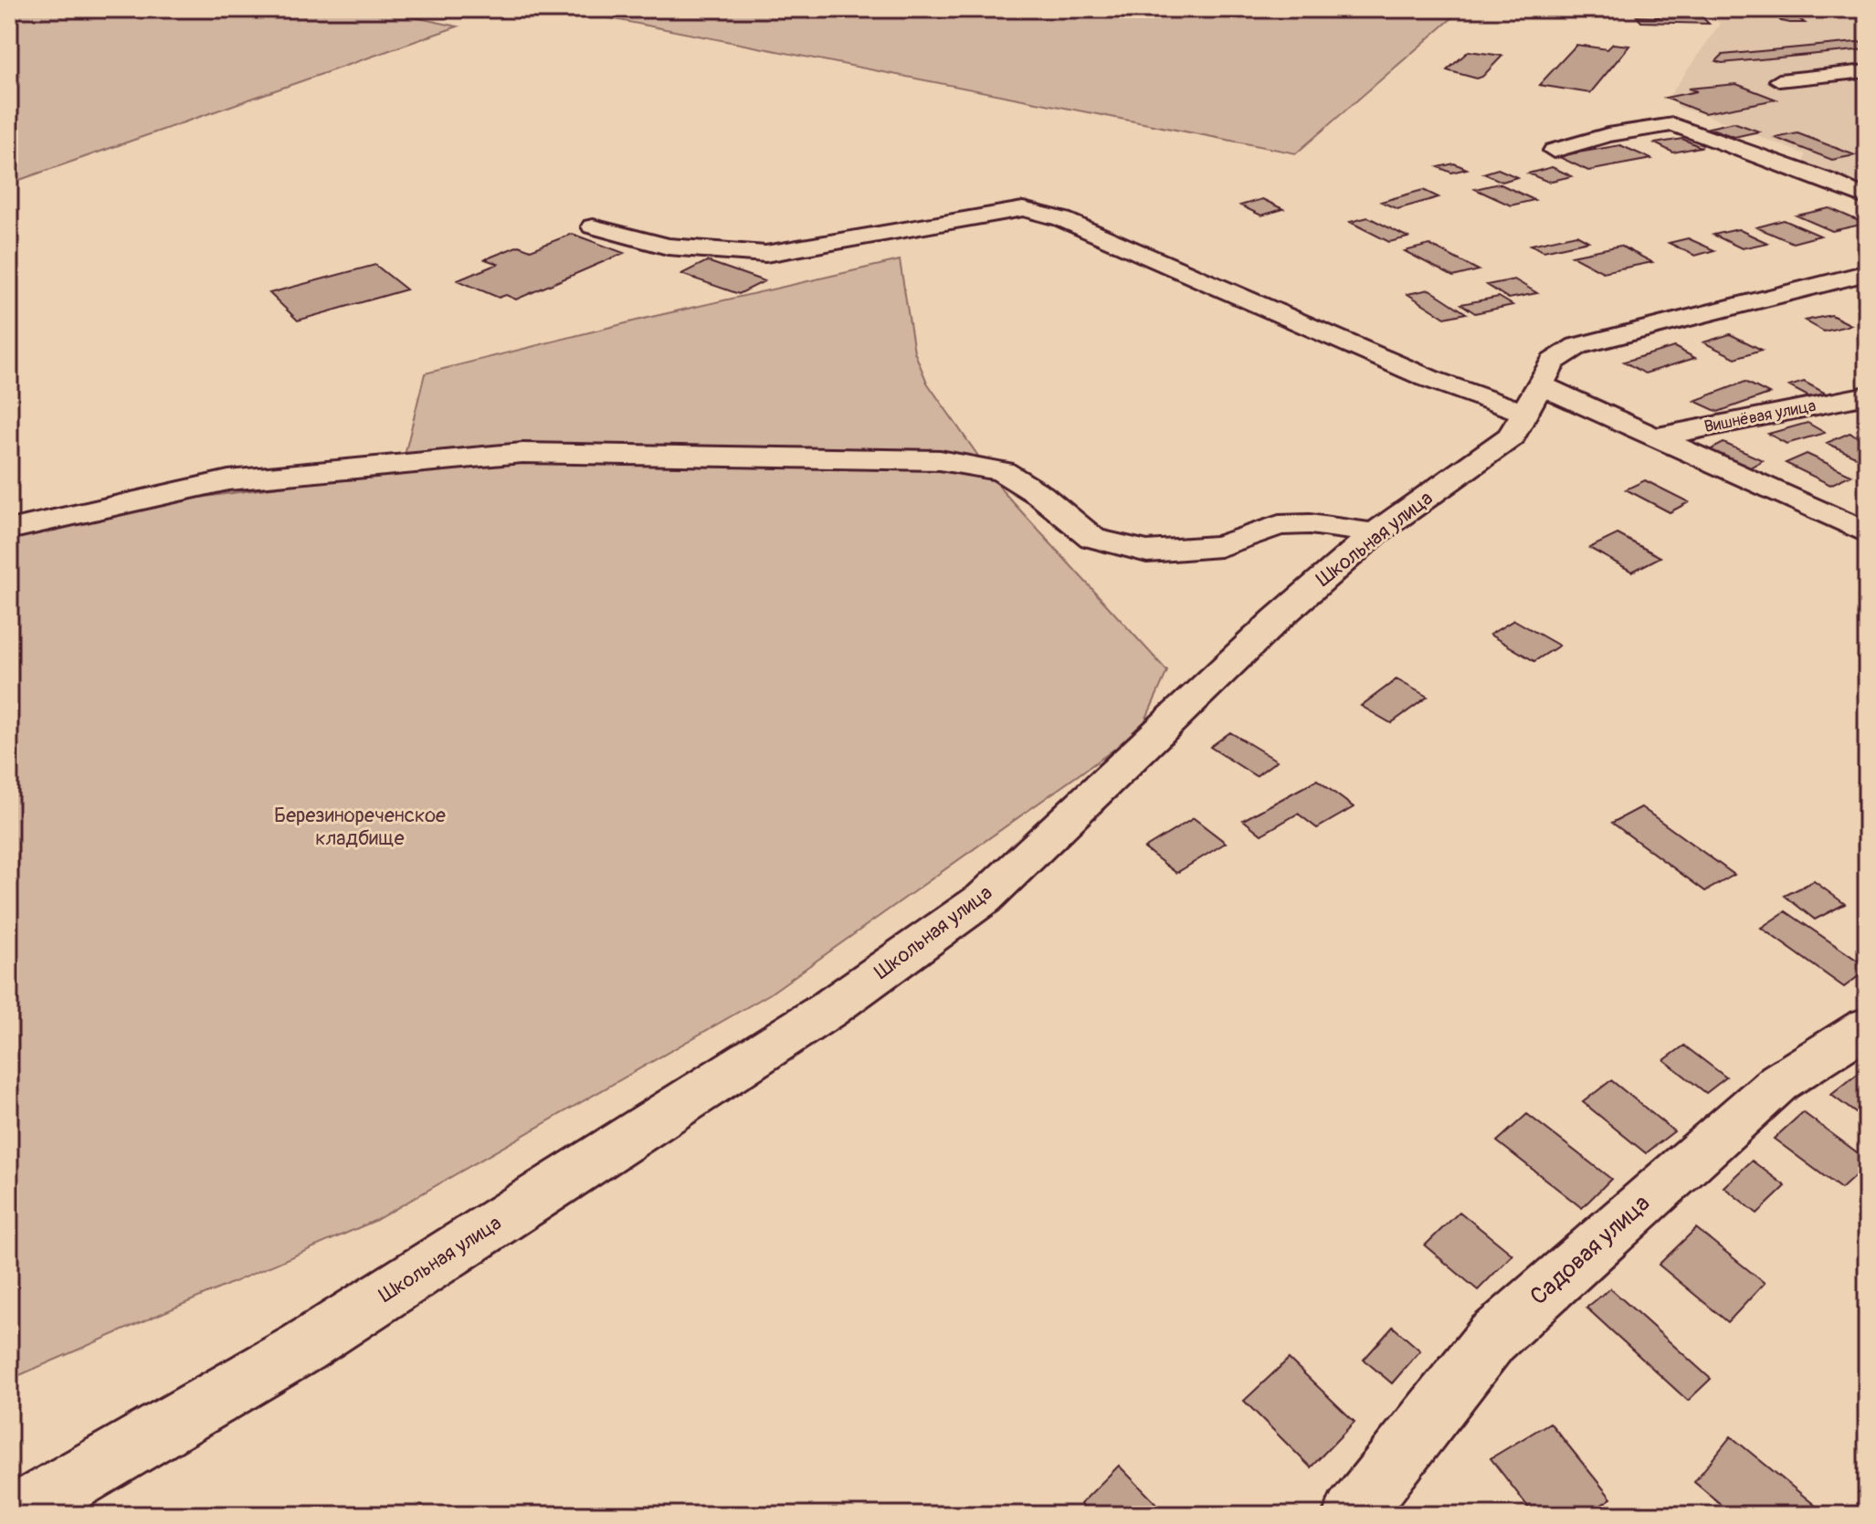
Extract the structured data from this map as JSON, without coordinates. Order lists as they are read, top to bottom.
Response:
{
  "streets": {
    "street": ["Вишнёвая улица", "Школьная улица", "Садовая улица"]
  },
  "parks": ["Березинореченское кладбище"]
}
